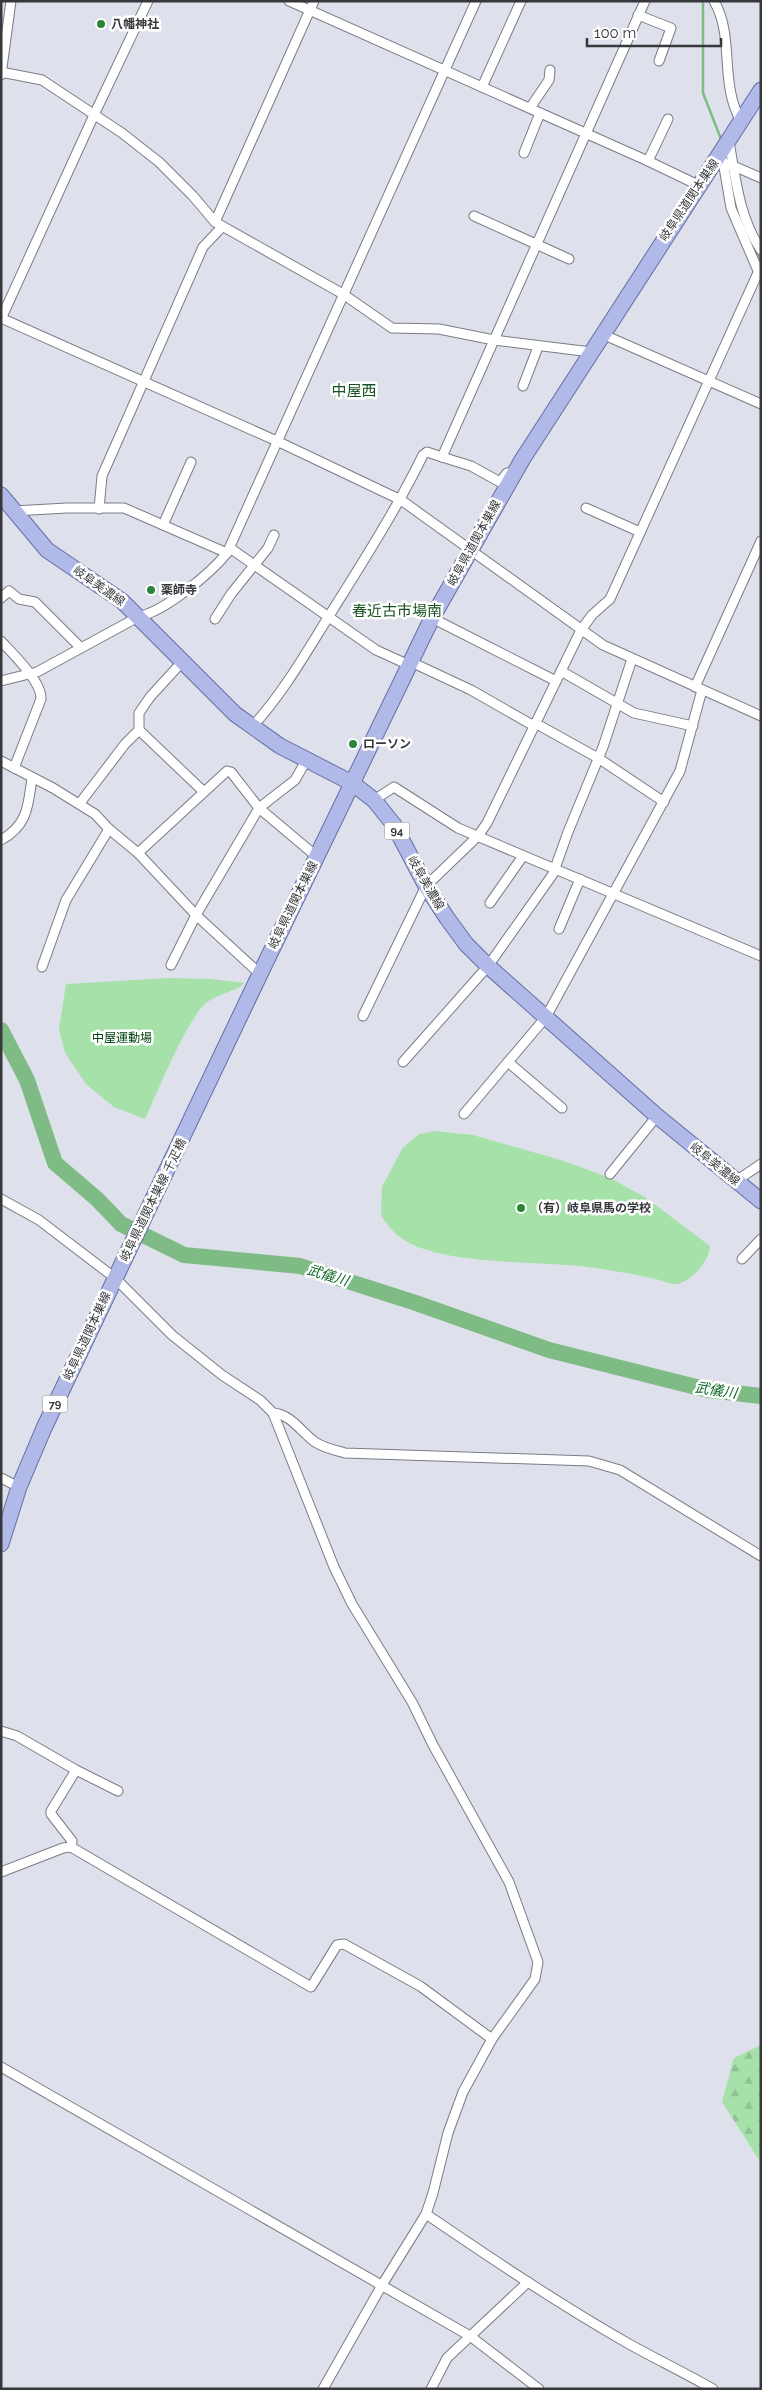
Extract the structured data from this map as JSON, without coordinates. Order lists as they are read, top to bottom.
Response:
{
  "streets": {
    "main road": [
      "岐阜県道関本巣線",
      "岐阜美濃線",
      "94",
      "岐阜県道関本巣線 千疋橋",
      "79"
    ]
  },
  "crossings": [
    ["岐阜県道関本巣線", "岐阜美濃線"],
    ["岐阜県道関本巣線", "岐阜県道関本巣線 千疋橋"]
  ],
  "districts": ["中屋西", "春近古市場南"],
  "water": ["武儀川"],
  "parks": ["中屋運動場"],
  "places": [
    "八幡神社",
    "薬師寺",
    "ローソン",
    "（有）岐阜県馬の学校"
  ],
  "scale_bar": "100 m"
}
